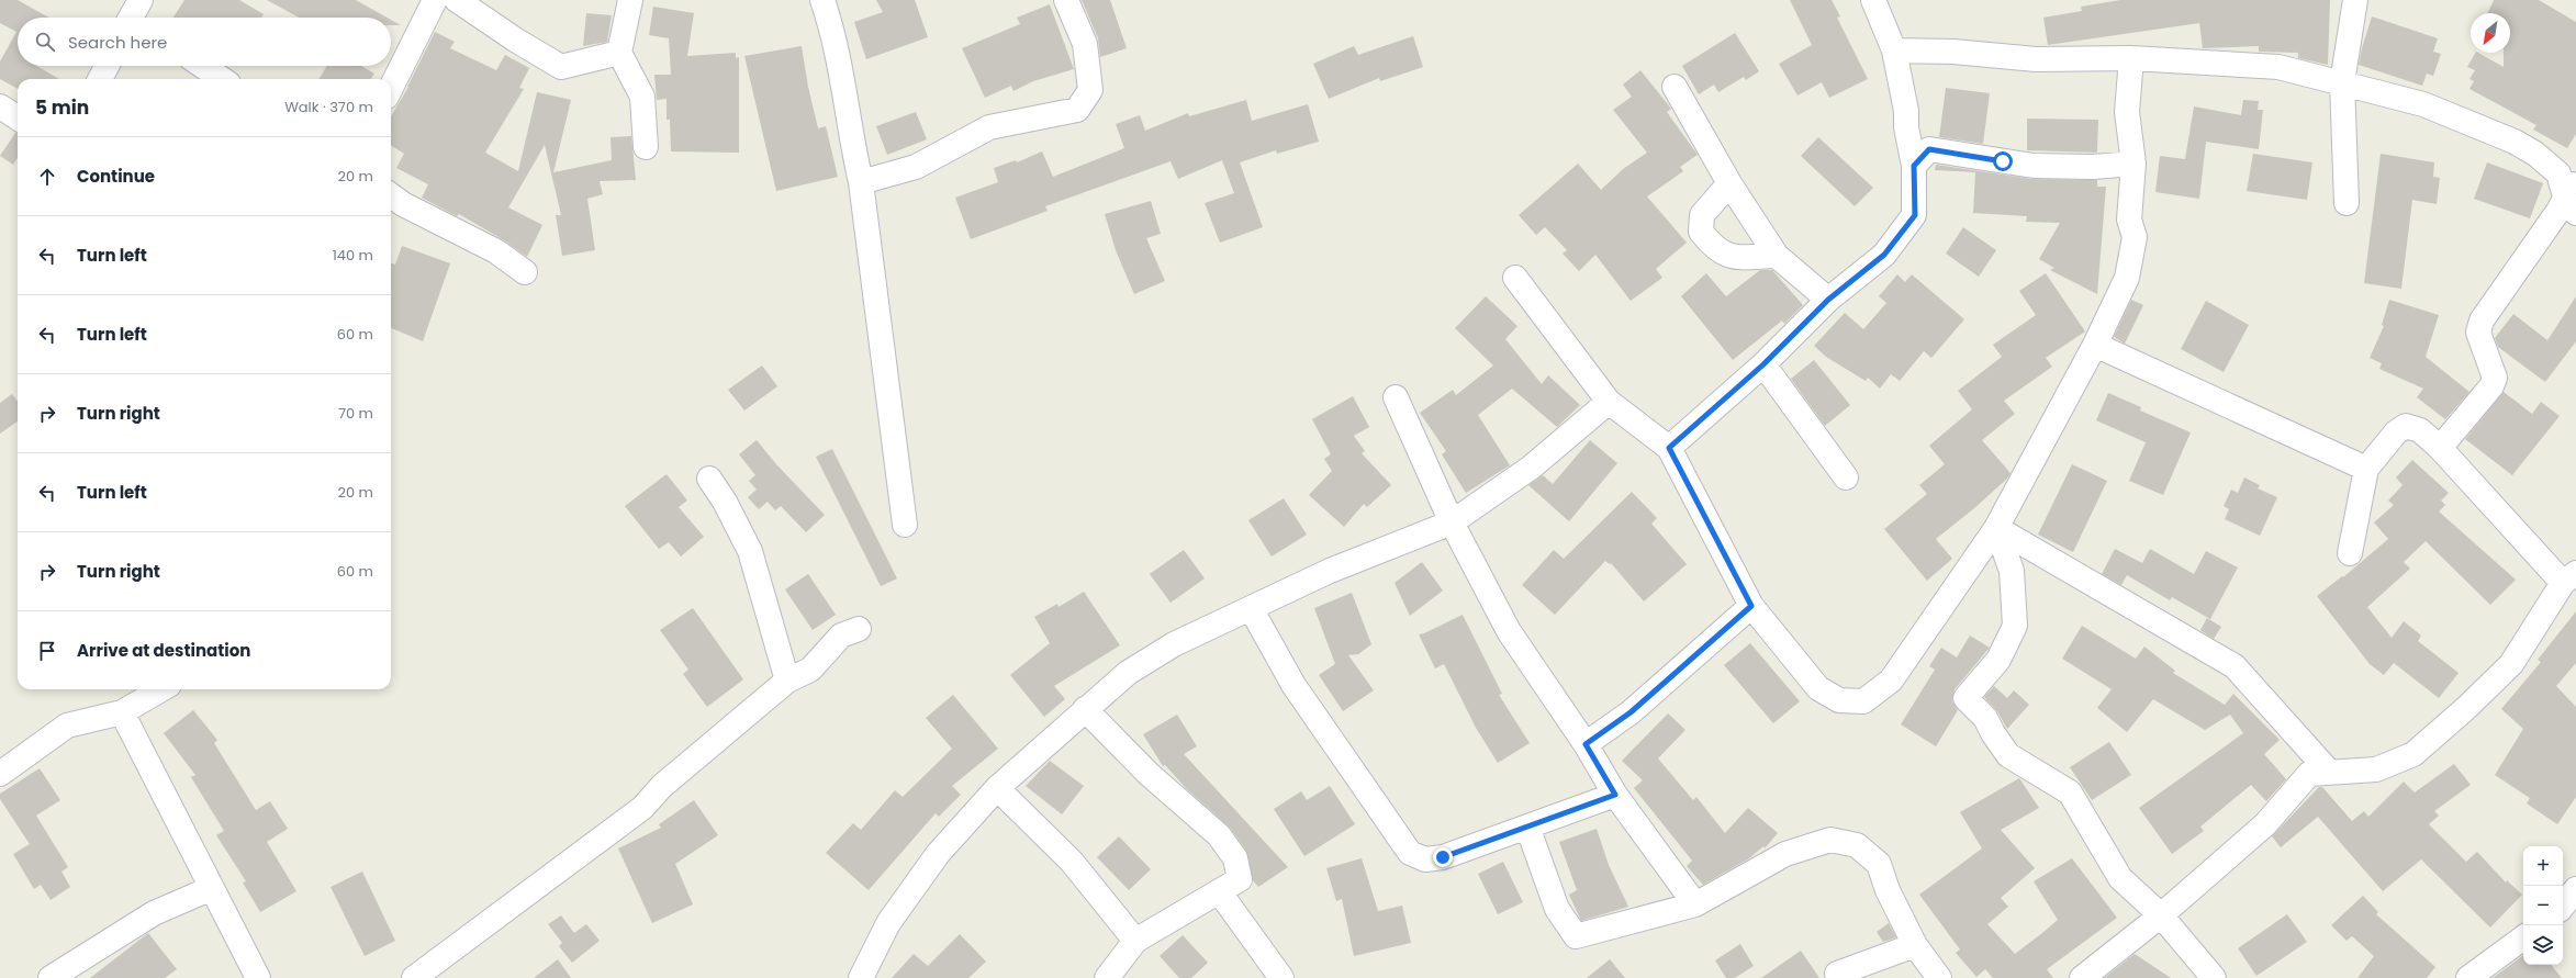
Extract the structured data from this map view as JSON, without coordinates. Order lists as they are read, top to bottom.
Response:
{
  "north": "bottom left",
  "page": {
    "search": "Search here",
    "heading": ["5 min", "Walk · 370 m"],
    "list": [
      ["Continue", "20 m"],
      ["Turn left", "140 m"],
      ["Turn left", "60 m"],
      ["Turn right", "70 m"],
      ["Turn left", "20 m"],
      ["Turn right", "60 m"],
      "Arrive at destination"
    ],
    "map_buttons": ["+", "−"]
  }
}
